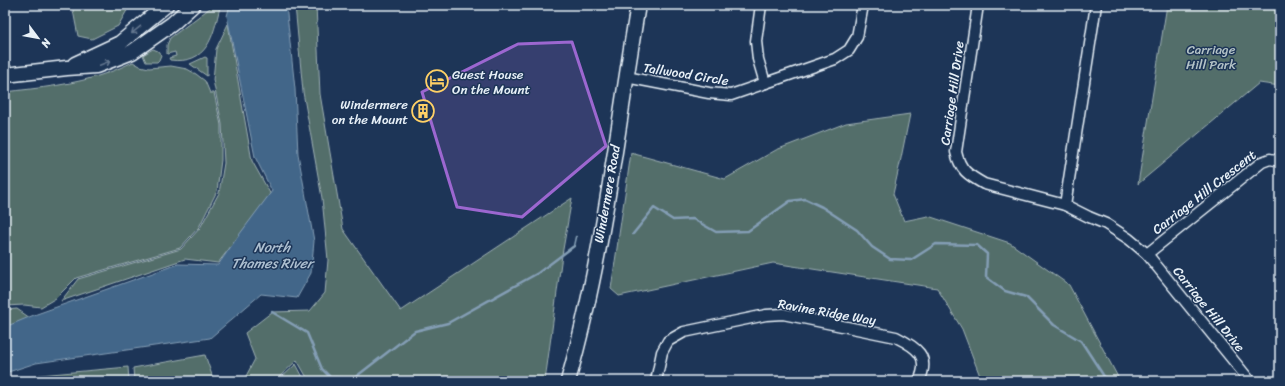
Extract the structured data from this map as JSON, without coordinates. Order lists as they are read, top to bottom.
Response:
{
  "streets": {
    "main road": ["Windermere Road"],
    "street": [
      "Tallwood Circle",
      "Carriage Hill Drive",
      "Carriage Hill Crescent",
      "Ravine Ridge Way"
    ]
  },
  "crossings": [
    ["Tallwood Circle", "Windermere Road"],
    ["Carriage Hill Drive", "Carriage Hill Crescent"]
  ],
  "water": ["North Thames River"],
  "parks": ["Carriage Hill Park"],
  "places": {
    "hotel": ["Guest House On the Mount"],
    "building": ["Windermere on the Mount"]
  },
  "north": "bottom right"
}
